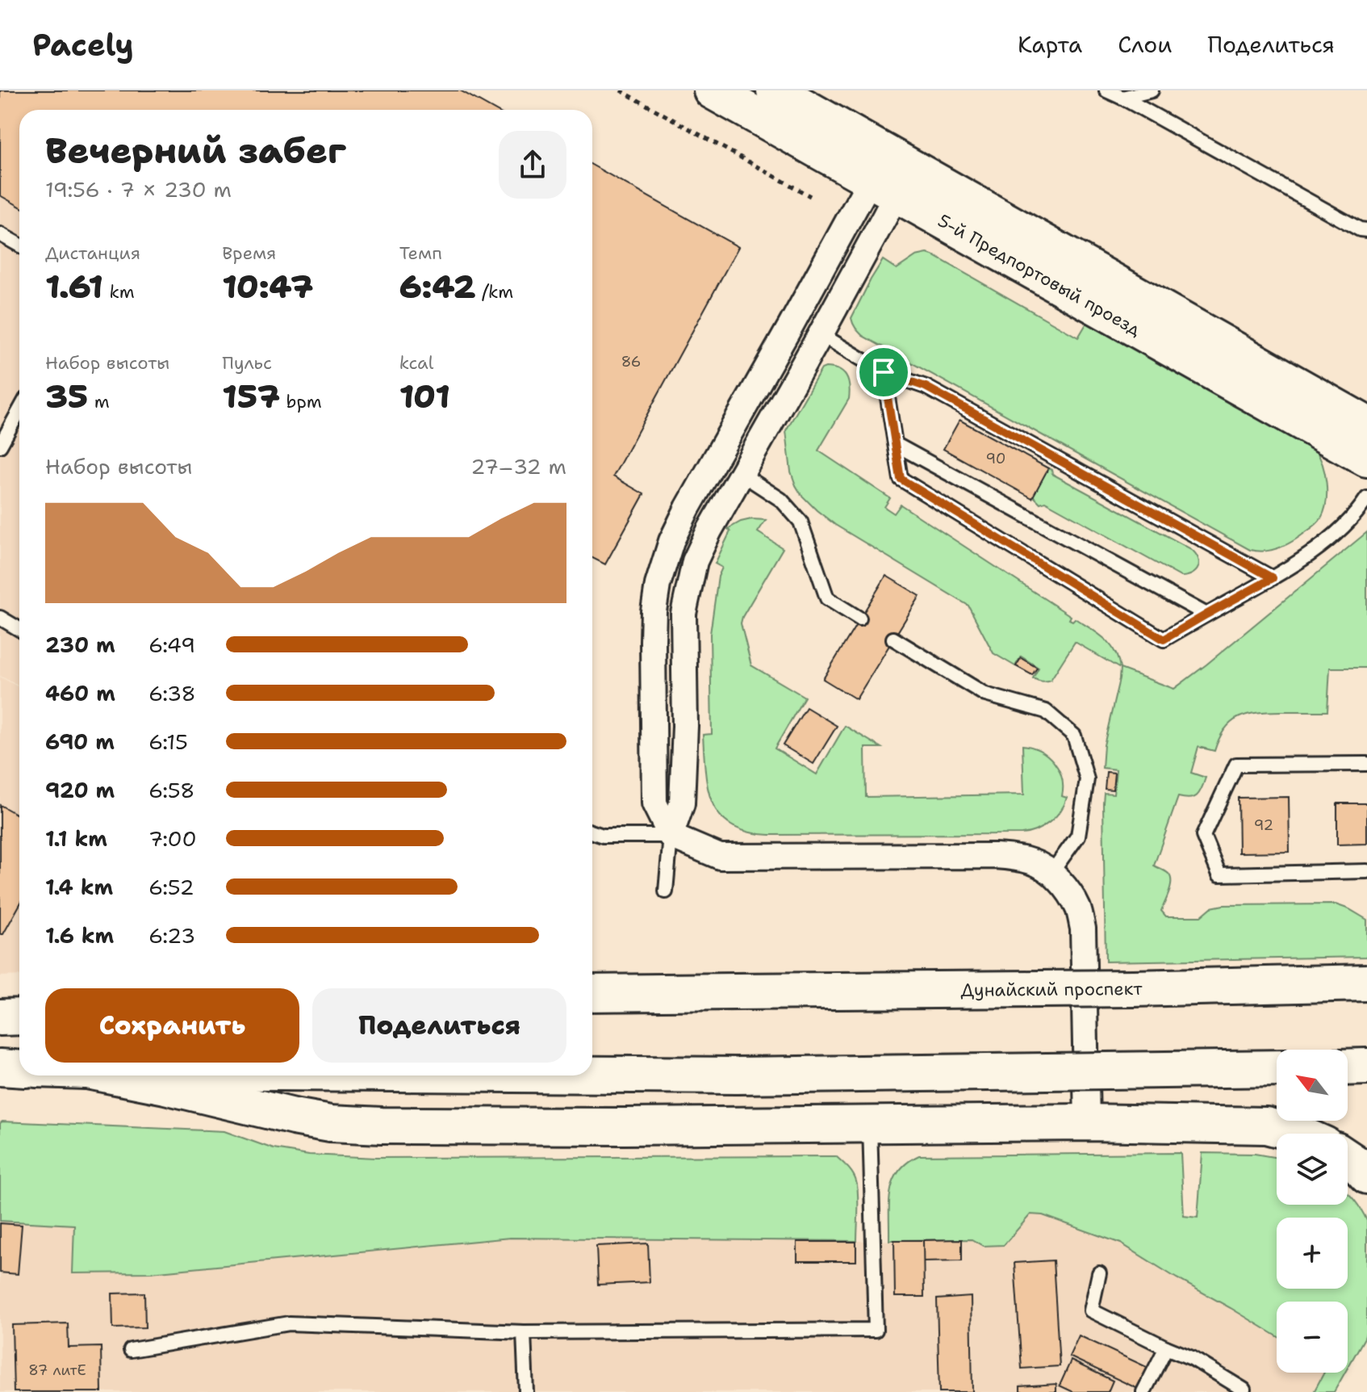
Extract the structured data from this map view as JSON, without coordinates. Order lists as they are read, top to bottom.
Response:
{
  "streets": {
    "main road": ["5-й Предпортовый проезд", "Дунайский проспект"]
  },
  "house_numbers": [
    "86",
    "90",
    "92",
    "87 литЕ"
  ],
  "north": "top left",
  "page": {
    "header": "Pacely",
    "nav": ["Карта", "Слои", "Поделиться"],
    "heading": ["Вечерний забег", "19:56 · 7 × 230 m"],
    "stats": [
      ["Дистанция", "1.61 km"],
      ["Время", "10:47"],
      ["Темп", "6:42 /km"],
      ["Набор высоты", "35 m"],
      ["Пульс", "157 bpm"],
      ["kcal", "101"]
    ],
    "chart": ["Набор высоты", "27–32 m"],
    "list": [
      {
        "name": "230 m",
        "note": "6:49"
      },
      {
        "name": "460 m",
        "note": "6:38"
      },
      {
        "name": "690 m",
        "note": "6:15"
      },
      {
        "name": "920 m",
        "note": "6:58"
      },
      {
        "name": "1.1 km",
        "note": "7:00"
      },
      {
        "name": "1.4 km",
        "note": "6:52"
      },
      {
        "name": "1.6 km",
        "note": "6:23"
      }
    ],
    "buttons": ["Сохранить", "Поделиться"],
    "map_buttons": ["+", "−"]
  }
}
